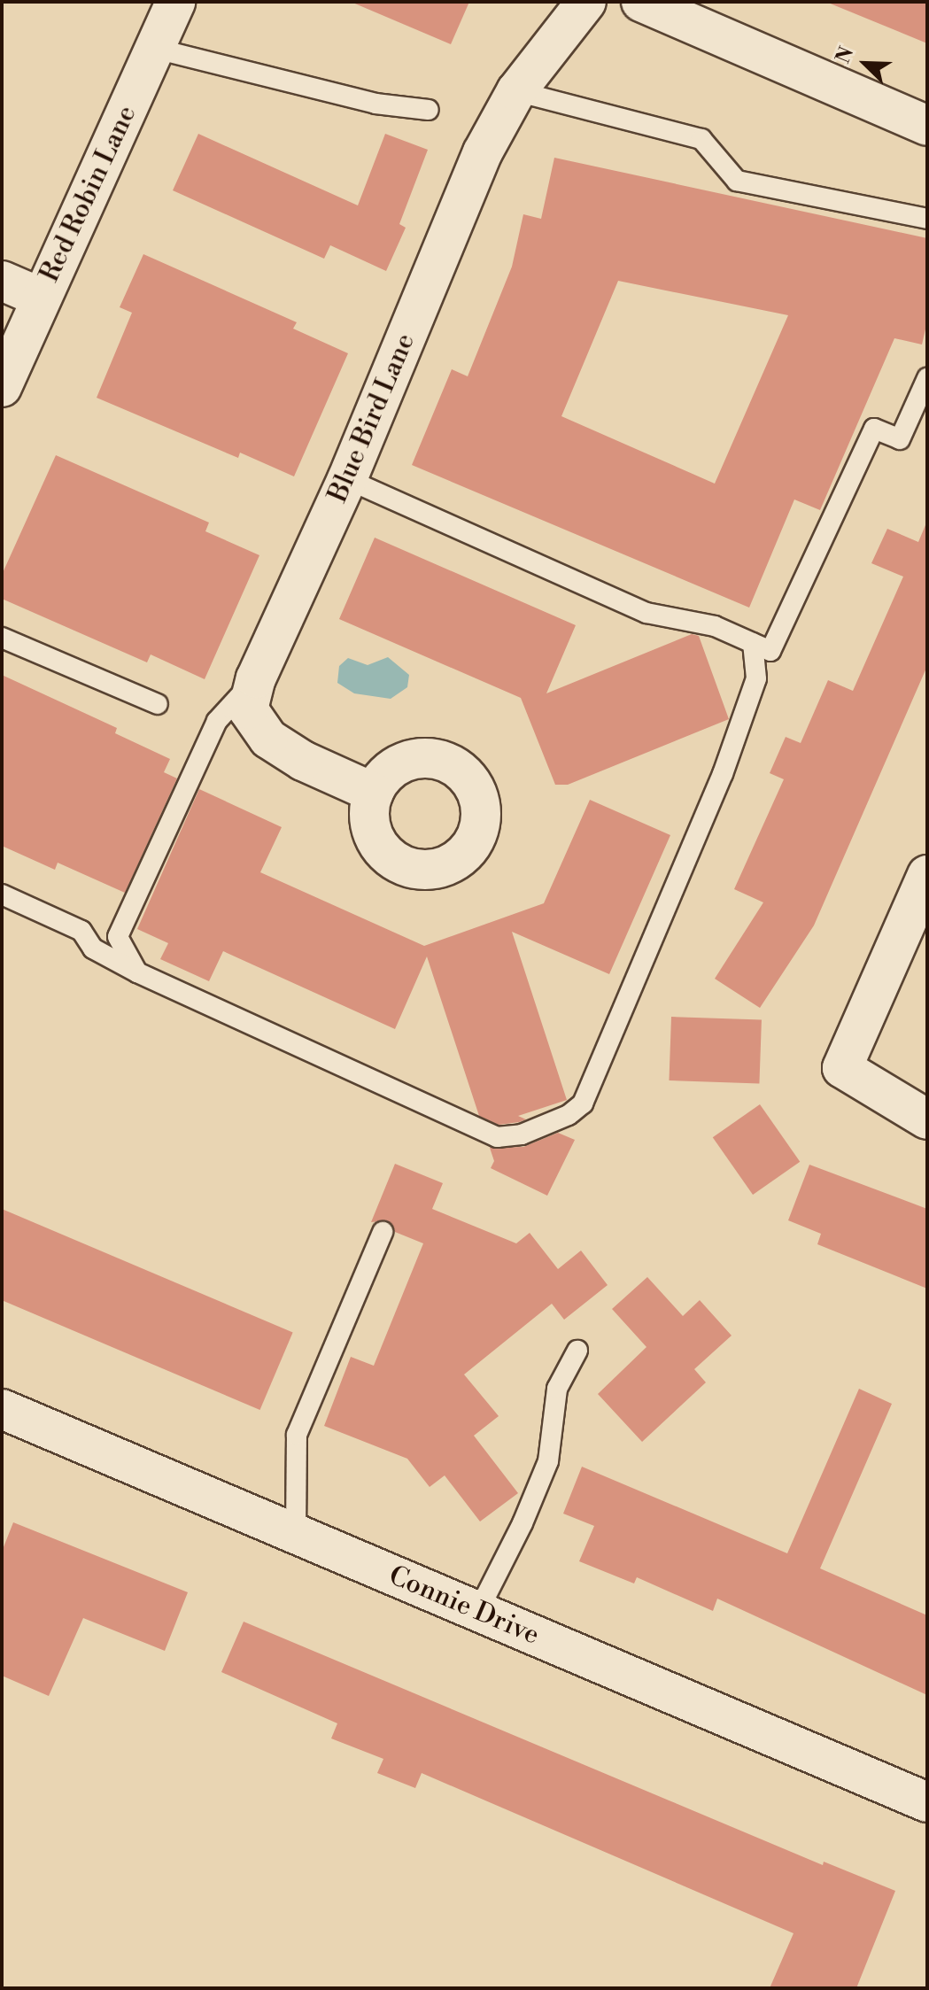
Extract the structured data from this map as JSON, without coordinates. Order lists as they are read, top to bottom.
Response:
{
  "streets": {
    "street": ["Red Robin Lane", "Blue Bird Lane", "Connie Drive"]
  },
  "north": "top left"
}
